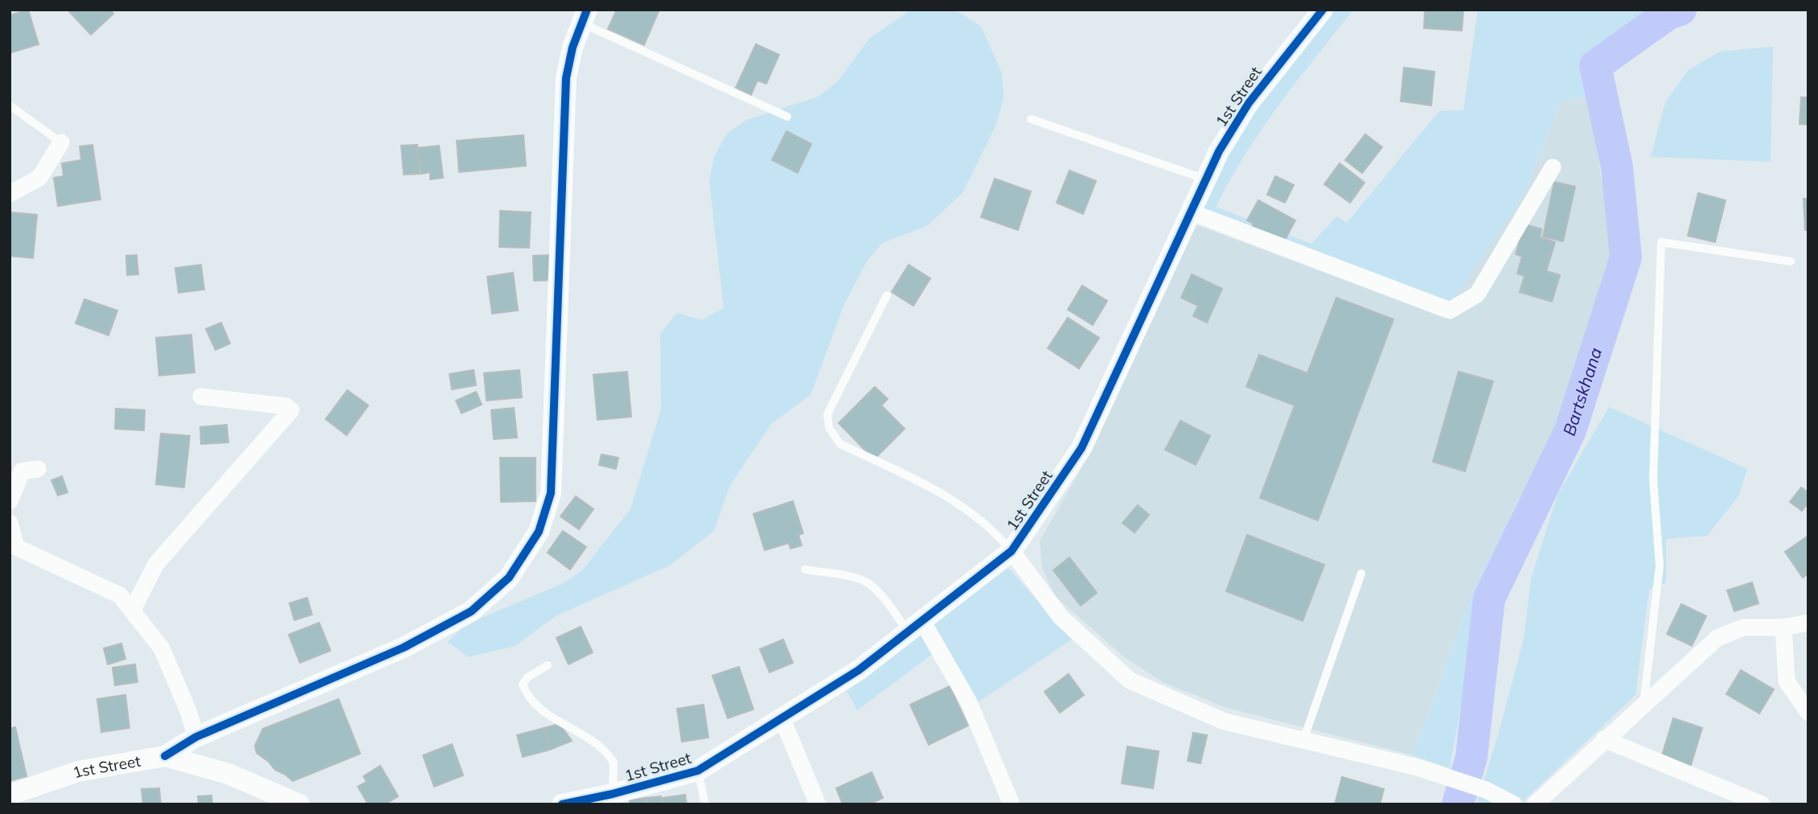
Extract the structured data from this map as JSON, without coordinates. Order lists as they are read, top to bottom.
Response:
{
  "streets": {
    "street": ["1st Street"]
  },
  "water": ["Bartskhana"]
}
